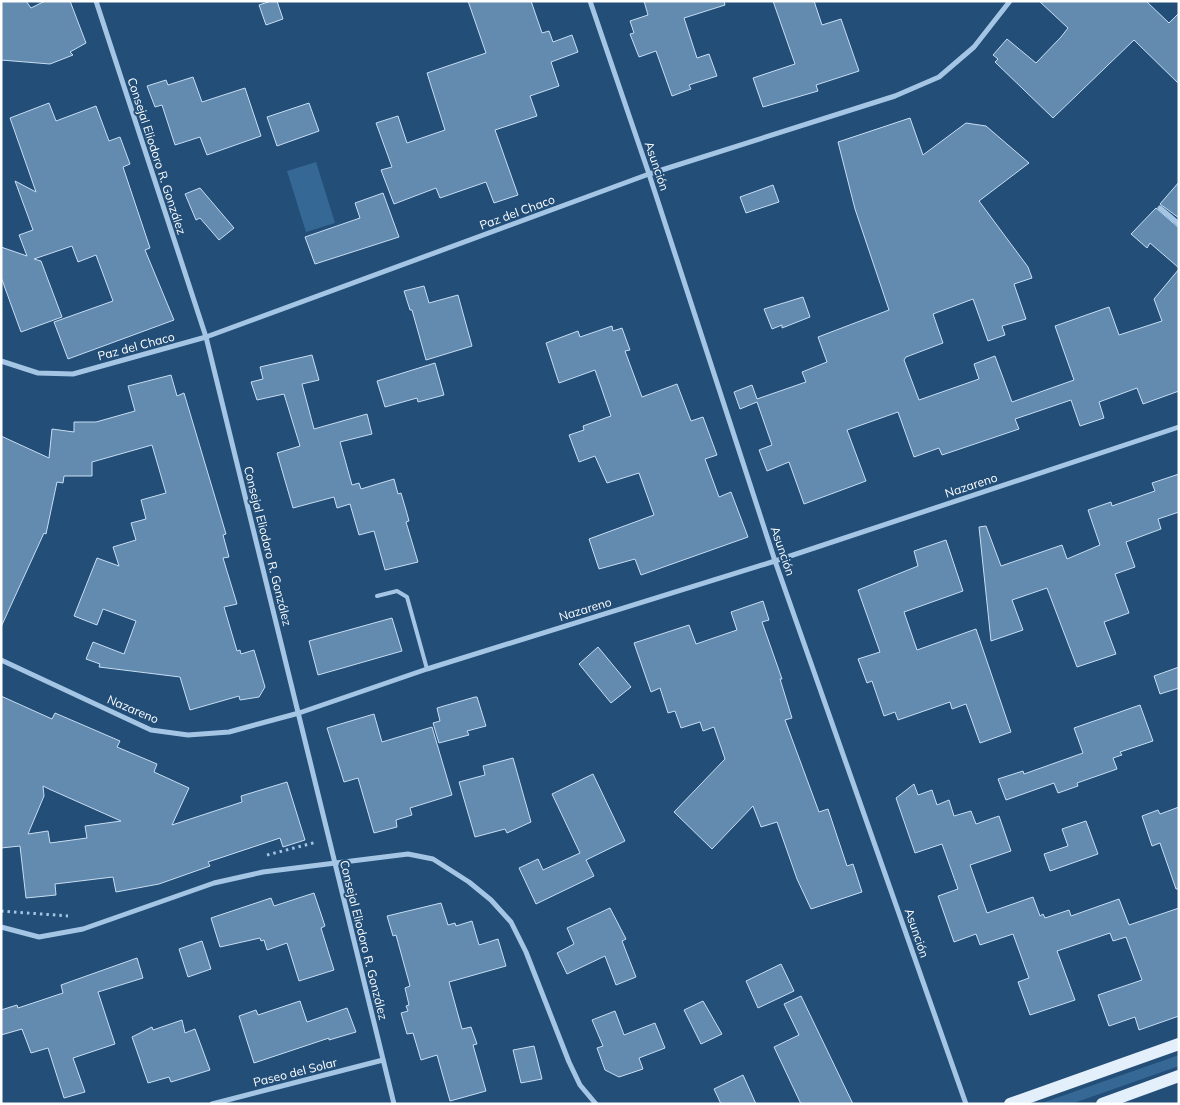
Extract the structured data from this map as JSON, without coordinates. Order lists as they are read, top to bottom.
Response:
{
  "streets": {
    "street": [
      "Consejal Eliodoro R. González",
      "Asunción",
      "Paz del Chaco",
      "Nazareno",
      "Paseo del Solar"
    ]
  },
  "crossings": [
    ["Consejal Eliodoro R. González", "Paz del Chaco"],
    ["Consejal Eliodoro R. González", "Nazareno"],
    ["Consejal Eliodoro R. González", "Paseo del Solar"],
    ["Asunción", "Paz del Chaco"],
    ["Asunción", "Nazareno"]
  ]
}
